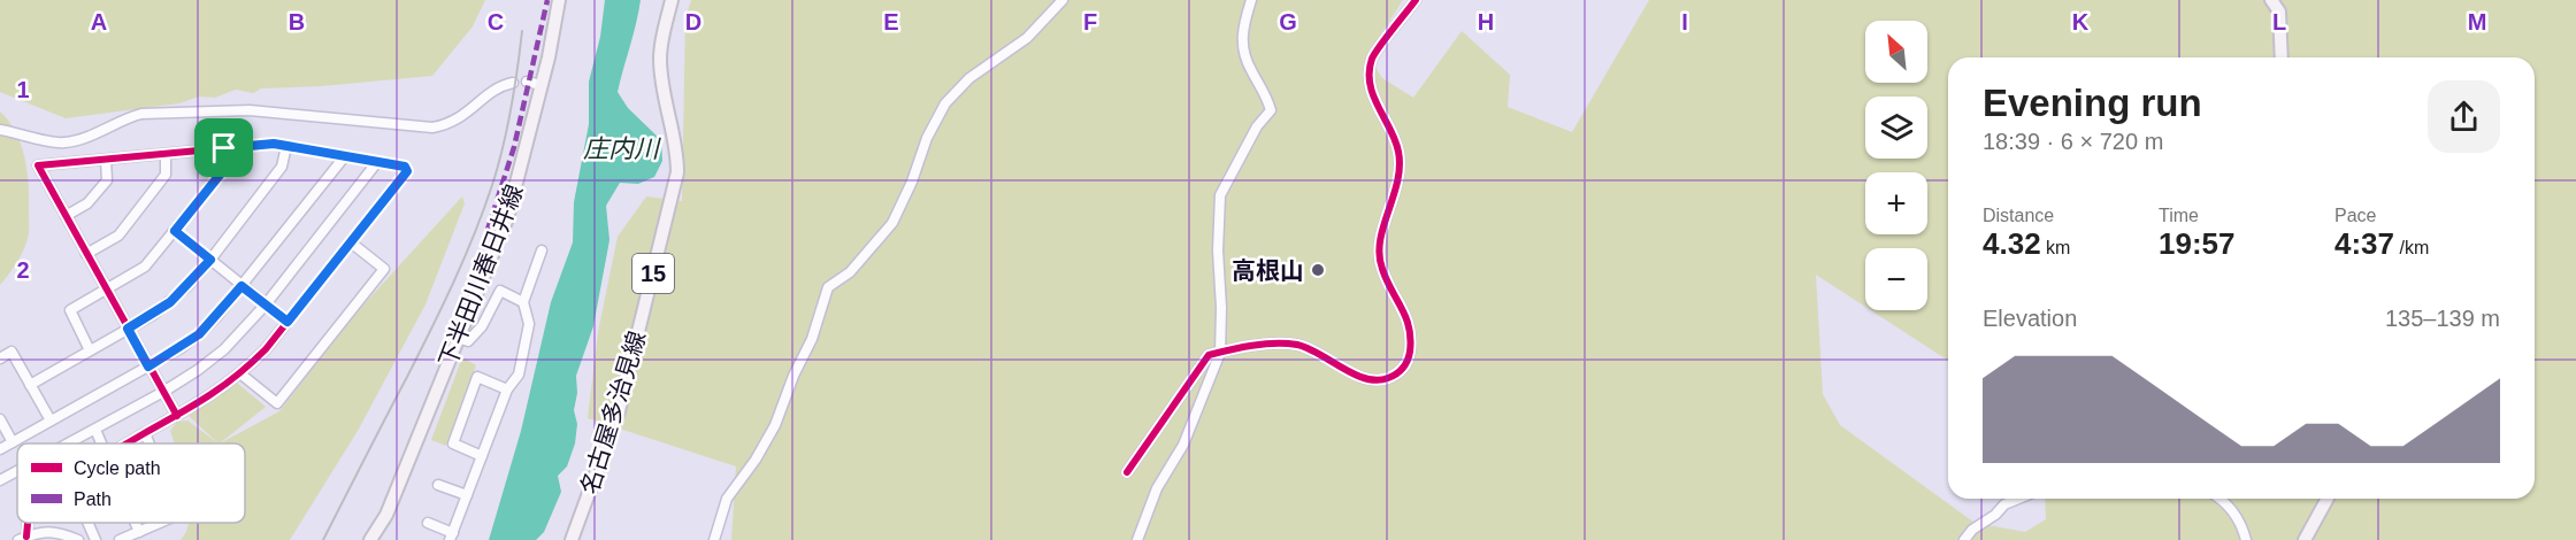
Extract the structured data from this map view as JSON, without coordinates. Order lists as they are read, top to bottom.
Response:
{
  "streets": {
    "main road": ["15", "下半田川春日井線", "名古屋多治見線"]
  },
  "water": ["庄内川"],
  "places": ["高根山"],
  "legend": ["Cycle path", "Path"],
  "north": "top left",
  "page": {
    "map_buttons": ["+", "−"],
    "heading": ["Evening run", "18:39 · 6 × 720 m"],
    "stats": [
      ["Distance", "4.32 km"],
      ["Time", "19:57"],
      ["Pace", "4:37 /km"]
    ],
    "chart": ["Elevation", "135–139 m"]
  },
  "grid": {
    "columns": [
      "A",
      "B",
      "C",
      "D",
      "E",
      "F",
      "G",
      "H",
      "I",
      "K",
      "L",
      "M"
    ],
    "rows": ["1", "2"]
  }
}
